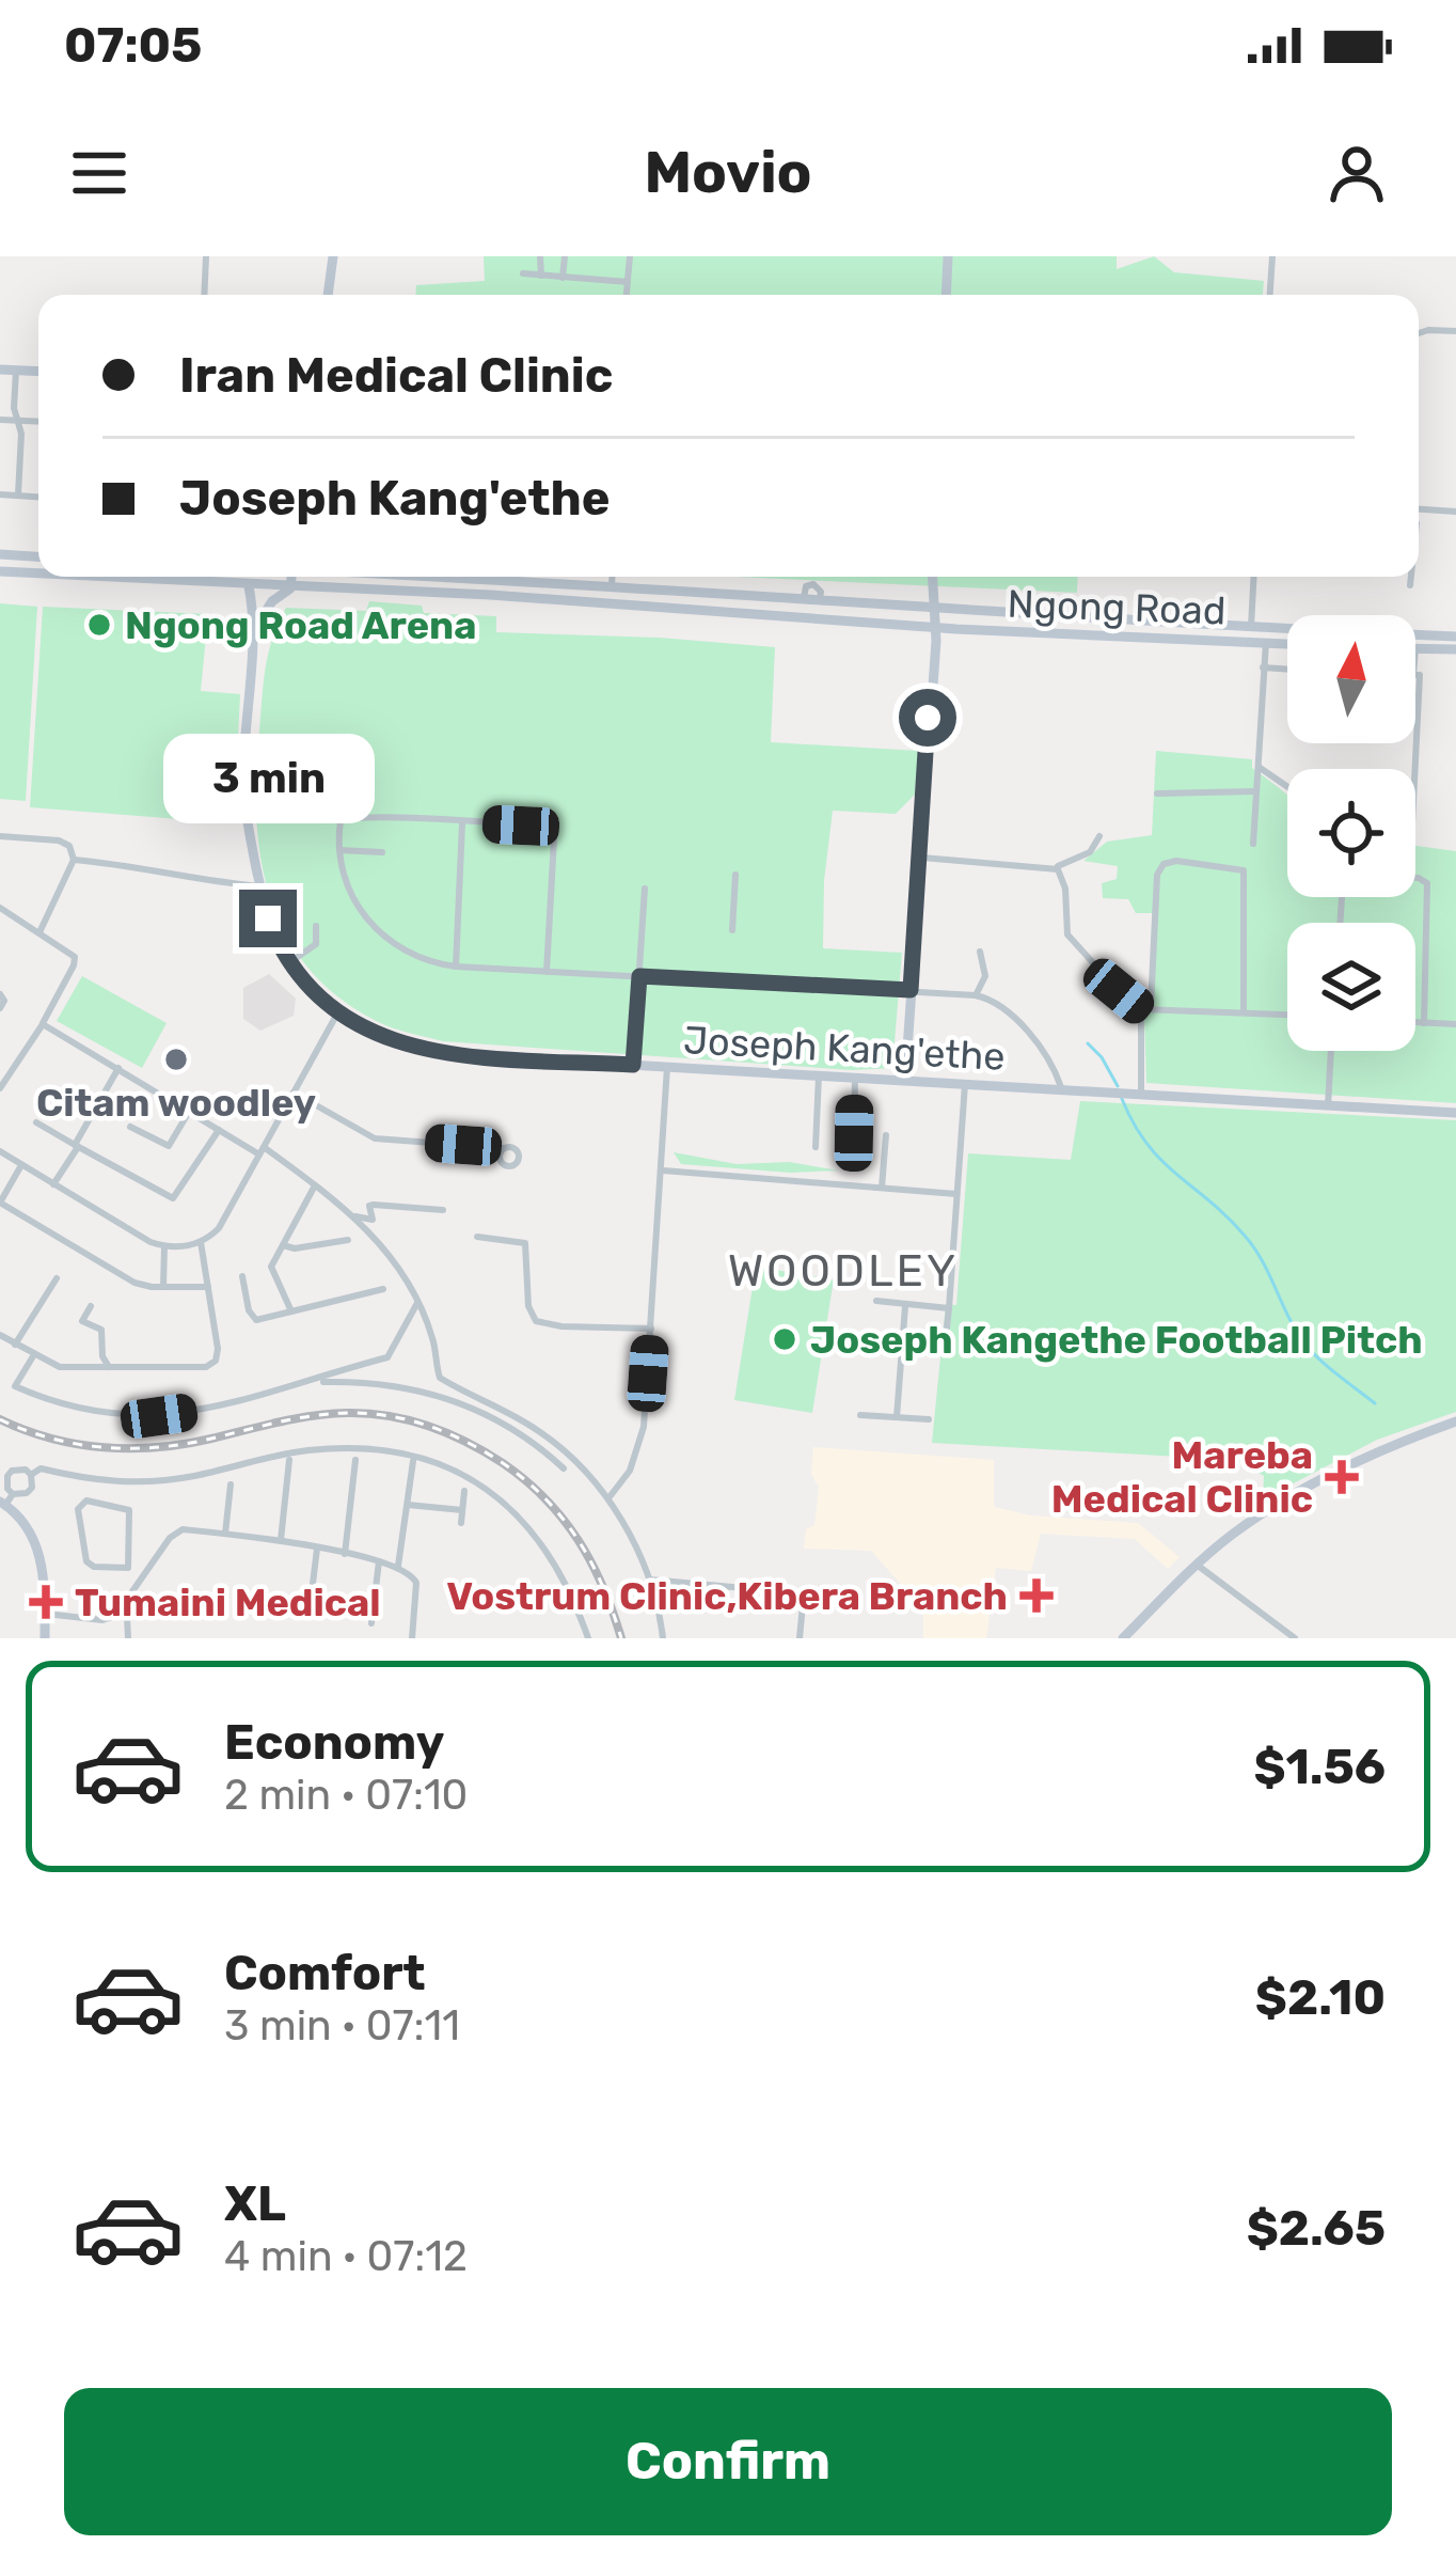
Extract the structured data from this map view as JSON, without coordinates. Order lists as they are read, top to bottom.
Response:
{
  "streets": {
    "street": ["Ngong Road", "Joseph Kang'ethe"]
  },
  "crossings": [
    ["Ngong Road", "Joseph Kang'ethe"]
  ],
  "districts": ["WOODLEY"],
  "places": {
    "other": ["Ngong Road Arena", "Citam woodley", "Joseph Kangethe Football Pitch"],
    "health": ["Mareba Medical Clinic", "Vostrum Clinic,Kibera Branch", "Tumaini Medical"]
  },
  "north": "top",
  "page": {
    "status": "07:05",
    "header": "Movio",
    "banner": ["Iran Medical Clinic", "Joseph Kang'ethe"],
    "bubble": "3 min",
    "list": [
      {
        "name": "Economy",
        "note": "2 min · 07:10",
        "value": "$1.56"
      },
      {
        "name": "Comfort",
        "note": "3 min · 07:11",
        "value": "$2.10"
      },
      {
        "name": "XL",
        "note": "4 min · 07:12",
        "value": "$2.65"
      }
    ],
    "buttons": "Confirm"
  }
}
